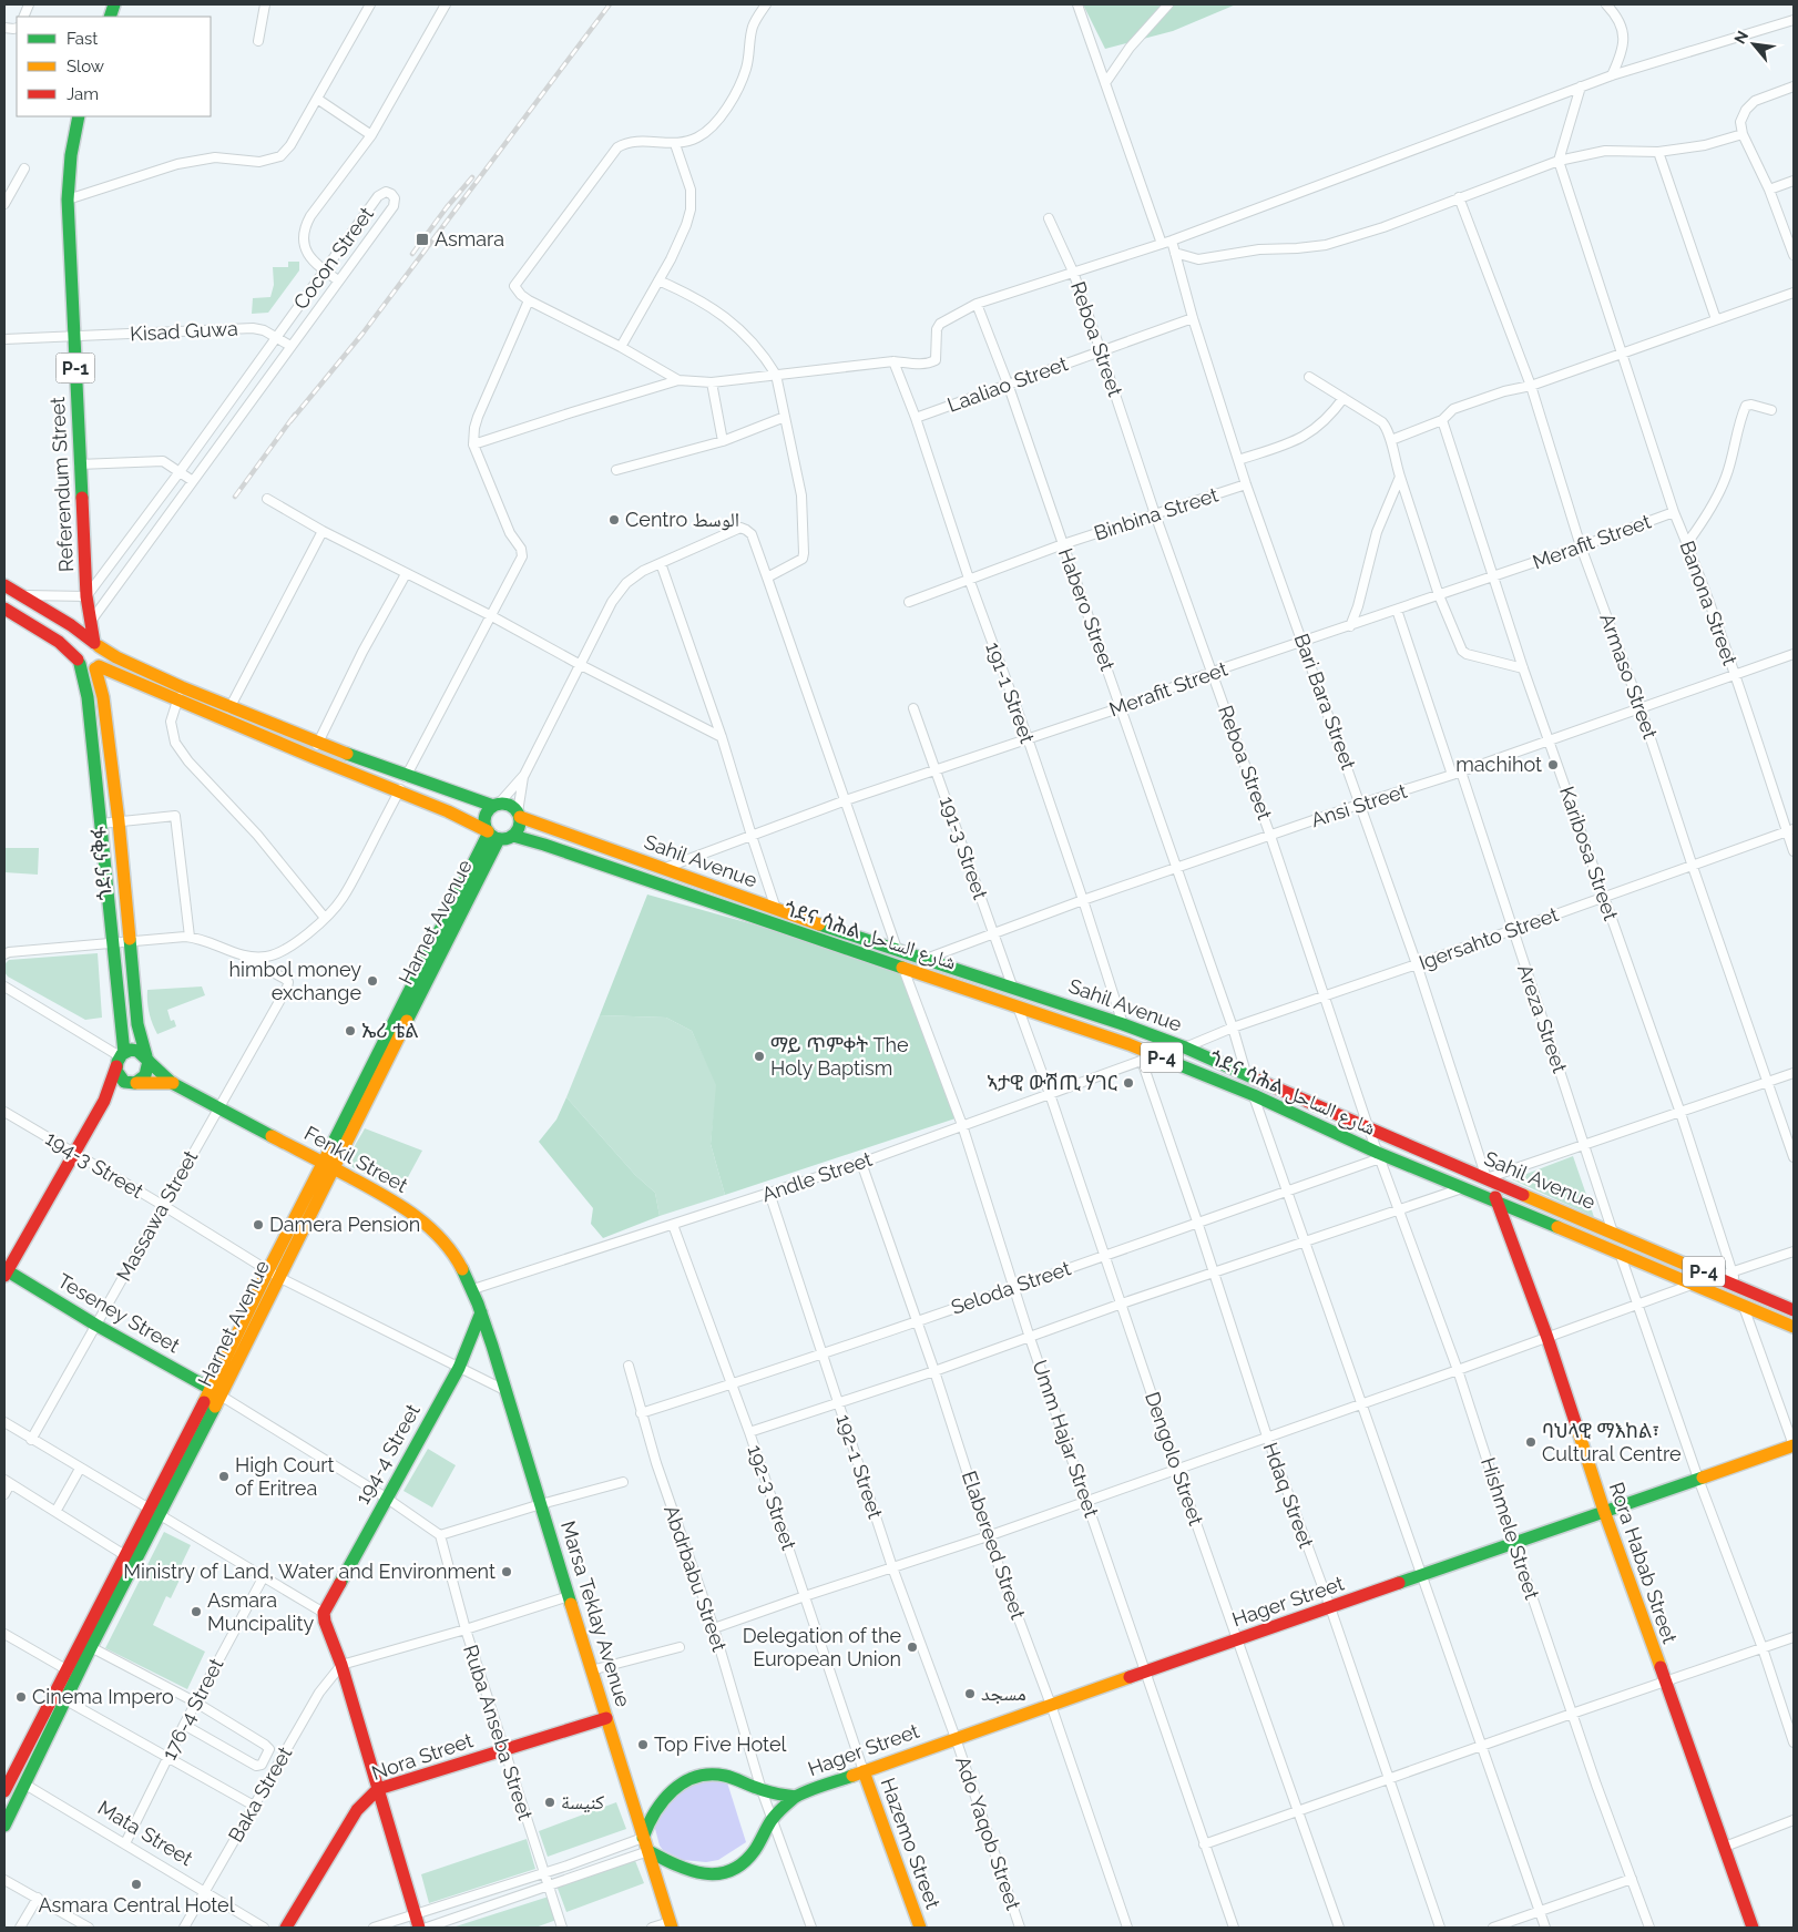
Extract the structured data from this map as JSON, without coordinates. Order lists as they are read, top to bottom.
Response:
{
  "streets": {
    "main road": [
      "P-1",
      "Referendum Street",
      "Sahil Avenue",
      "ጎደና ናቅፋ",
      "Harnet Avenue",
      "ጎደና ሳሕል شارع الساحل",
      "P-4",
      "Fenkil Street",
      "Teseney Street",
      "194-4 Street",
      "Rora Habab Street",
      "Hager Street",
      "Marsa Teklay Avenue",
      "Nora Street",
      "Mata Street",
      "Hazemo Street"
    ],
    "street": [
      "Cocon Street",
      "Kisad Guwa",
      "Reboa Street",
      "Laaliao Street",
      "Binbina Street",
      "Merafit Street",
      "Banona Street",
      "Habero Street",
      "Armaso Street",
      "191-1 Street",
      "Bari Bara Street",
      "Ansi Street",
      "191-3 Street",
      "Karibosa Street",
      "Igersahto Street",
      "Areza Street",
      "194-3 Street",
      "Andle Street",
      "Massawa Street",
      "Seloda Street",
      "Umm Hajar Street",
      "Dengolo Street",
      "192-1 Street",
      "Hdaq Street",
      "192-3 Street",
      "Hishmele Street",
      "Elabereed Street",
      "Abdrbabu Street",
      "176-4 Street",
      "Ruba Anseba Street",
      "Baka Street",
      "Ado Yaqob Street"
    ]
  },
  "crossings": [
    ["Cocon Street", "Kisad Guwa"],
    ["Cocon Street", "P-1"],
    ["Cocon Street", "Referendum Street"],
    ["Kisad Guwa", "Referendum Street"],
    ["Reboa Street", "Laaliao Street"],
    ["Reboa Street", "Binbina Street"],
    ["Reboa Street", "Merafit Street"],
    ["Reboa Street", "Ansi Street"],
    ["Reboa Street", "Sahil Avenue"],
    ["Reboa Street", "Igersahto Street"],
    ["Reboa Street", "Hishmele Street"],
    ["P-1", "Referendum Street"],
    ["P-1", "ጎደና ናቅፋ"],
    ["Laaliao Street", "Habero Street"],
    ["Laaliao Street", "191-1 Street"],
    ["Laaliao Street", "Bari Bara Street"],
    ["Binbina Street", "Habero Street"],
    ["Binbina Street", "191-1 Street"],
    ["Binbina Street", "Bari Bara Street"],
    ["Merafit Street", "Banona Street"],
    ["Merafit Street", "Habero Street"],
    ["Merafit Street", "Armaso Street"],
    ["Merafit Street", "191-1 Street"],
    ["Merafit Street", "Bari Bara Street"],
    ["Merafit Street", "191-3 Street"],
    ["Merafit Street", "Karibosa Street"],
    ["Merafit Street", "Sahil Avenue"],
    ["Merafit Street", "Areza Street"],
    ["Merafit Street", "Umm Hajar Street"],
    ["Banona Street", "Ansi Street"],
    ["Banona Street", "Igersahto Street"],
    ["Habero Street", "Ansi Street"],
    ["Habero Street", "Sahil Avenue"],
    ["Habero Street", "ጎደና ሳሕል شارع الساحل"],
    ["Habero Street", "Igersahto Street"],
    ["Habero Street", "Seloda Street"],
    ["Habero Street", "Hager Street"],
    ["Armaso Street", "Ansi Street"],
    ["Armaso Street", "Igersahto Street"],
    ["191-1 Street", "Ansi Street"],
    ["191-1 Street", "Sahil Avenue"],
    ["191-1 Street", "ጎደና ሳሕል شارع الساحل"],
    ["Bari Bara Street", "Ansi Street"],
    ["Bari Bara Street", "Sahil Avenue"],
    ["Bari Bara Street", "Igersahto Street"],
    ["Bari Bara Street", "Rora Habab Street"],
    ["Ansi Street", "191-3 Street"],
    ["Ansi Street", "Karibosa Street"],
    ["Ansi Street", "Sahil Avenue"],
    ["Ansi Street", "ጎደና ሳሕል شارع الساحل"],
    ["Ansi Street", "Areza Street"],
    ["Ansi Street", "Umm Hajar Street"],
    ["191-3 Street", "Sahil Avenue"],
    ["191-3 Street", "Dengolo Street"],
    ["Karibosa Street", "Sahil Avenue"],
    ["Karibosa Street", "ጎደና ሳሕል شارع الساحل"],
    ["Karibosa Street", "Igersahto Street"],
    ["Karibosa Street", "Hager Street"],
    ["Sahil Avenue", "Harnet Avenue"],
    ["Sahil Avenue", "ጎደና ሳሕል شارع الساحل"],
    ["Sahil Avenue", "Igersahto Street"],
    ["Sahil Avenue", "Areza Street"],
    ["Sahil Avenue", "Umm Hajar Street"],
    ["Sahil Avenue", "Dengolo Street"],
    ["Sahil Avenue", "Hishmele Street"],
    ["Sahil Avenue", "Rora Habab Street"],
    ["ጎደና ናቅፋ", "Fenkil Street"],
    ["ጎደና ናቅፋ", "194-3 Street"],
    ["ጎደና ናቅፋ", "Teseney Street"],
    ["Harnet Avenue", "ጎደና ሳሕል شارع الساحل"],
    ["Harnet Avenue", "Fenkil Street"],
    ["Harnet Avenue", "194-3 Street"],
    ["Harnet Avenue", "Teseney Street"],
    ["Harnet Avenue", "Mata Street"],
    ["ጎደና ሳሕል شارع الساحل", "Igersahto Street"],
    ["ጎደና ሳሕል شارع الساحل", "Areza Street"],
    ["ጎደና ሳሕል شارع الساحل", "Andle Street"],
    ["ጎደና ሳሕል شارع الساحل", "Seloda Street"],
    ["ጎደና ሳሕል شارع الساحل", "Umm Hajar Street"],
    ["ጎደና ሳሕል شارع الساحل", "Dengolo Street"],
    ["ጎደና ሳሕል شارع الساحل", "Hishmele Street"],
    ["ጎደና ሳሕል شارع الساحل", "Rora Habab Street"],
    ["Igersahto Street", "Areza Street"],
    ["Igersahto Street", "Andle Street"],
    ["Areza Street", "Hager Street"],
    ["Fenkil Street", "Andle Street"],
    ["Fenkil Street", "Massawa Street"],
    ["Fenkil Street", "194-4 Street"],
    ["Fenkil Street", "Marsa Teklay Avenue"],
    ["194-3 Street", "Massawa Street"],
    ["194-3 Street", "194-4 Street"],
    ["194-3 Street", "Marsa Teklay Avenue"],
    ["Andle Street", "Umm Hajar Street"],
    ["Andle Street", "Dengolo Street"],
    ["Andle Street", "192-1 Street"],
    ["Andle Street", "Hdaq Street"],
    ["Andle Street", "192-3 Street"],
    ["Andle Street", "Elabereed Street"],
    ["Massawa Street", "Teseney Street"],
    ["Seloda Street", "Umm Hajar Street"],
    ["Seloda Street", "Dengolo Street"],
    ["Seloda Street", "192-1 Street"],
    ["Seloda Street", "Hdaq Street"],
    ["Seloda Street", "192-3 Street"],
    ["Seloda Street", "Hishmele Street"],
    ["Seloda Street", "Elabereed Street"],
    ["Seloda Street", "Abdrbabu Street"],
    ["Umm Hajar Street", "Hager Street"],
    ["194-4 Street", "Marsa Teklay Avenue"],
    ["Dengolo Street", "Hager Street"],
    ["192-1 Street", "Hager Street"],
    ["192-1 Street", "Ado Yaqob Street"],
    ["Hdaq Street", "Hager Street"],
    ["192-3 Street", "Hager Street"],
    ["192-3 Street", "Hazemo Street"],
    ["Hishmele Street", "Hager Street"],
    ["Elabereed Street", "Hager Street"],
    ["Rora Habab Street", "Hager Street"],
    ["Abdrbabu Street", "Marsa Teklay Avenue"],
    ["Hager Street", "Ado Yaqob Street"],
    ["Hager Street", "Hazemo Street"],
    ["Marsa Teklay Avenue", "Nora Street"],
    ["176-4 Street", "Mata Street"],
    ["Ruba Anseba Street", "Nora Street"],
    ["Baka Street", "Mata Street"]
  ],
  "places": {
    "transit": ["Asmara"],
    "other": [
      "Centro الوسط",
      "machihot",
      "himbol money exchange",
      "ኤሪ ቴል",
      "ማይ ጥምቀት The Holy Baptism",
      "ኣታዊ ውሽጢ ሃገር",
      "Damera Pension",
      "ባህላዊ ማእከል፣ Cultural Centre",
      "High Court of Eritrea",
      "Ministry of Land, Water and Environment",
      "Asmara Muncipality",
      "Delegation of the European Union",
      "مسجد",
      "Cinema Impero",
      "Top Five Hotel",
      "كنيسة",
      "Asmara Central Hotel"
    ]
  },
  "legend": ["Fast", "Slow", "Jam"],
  "north": "top left"
}
